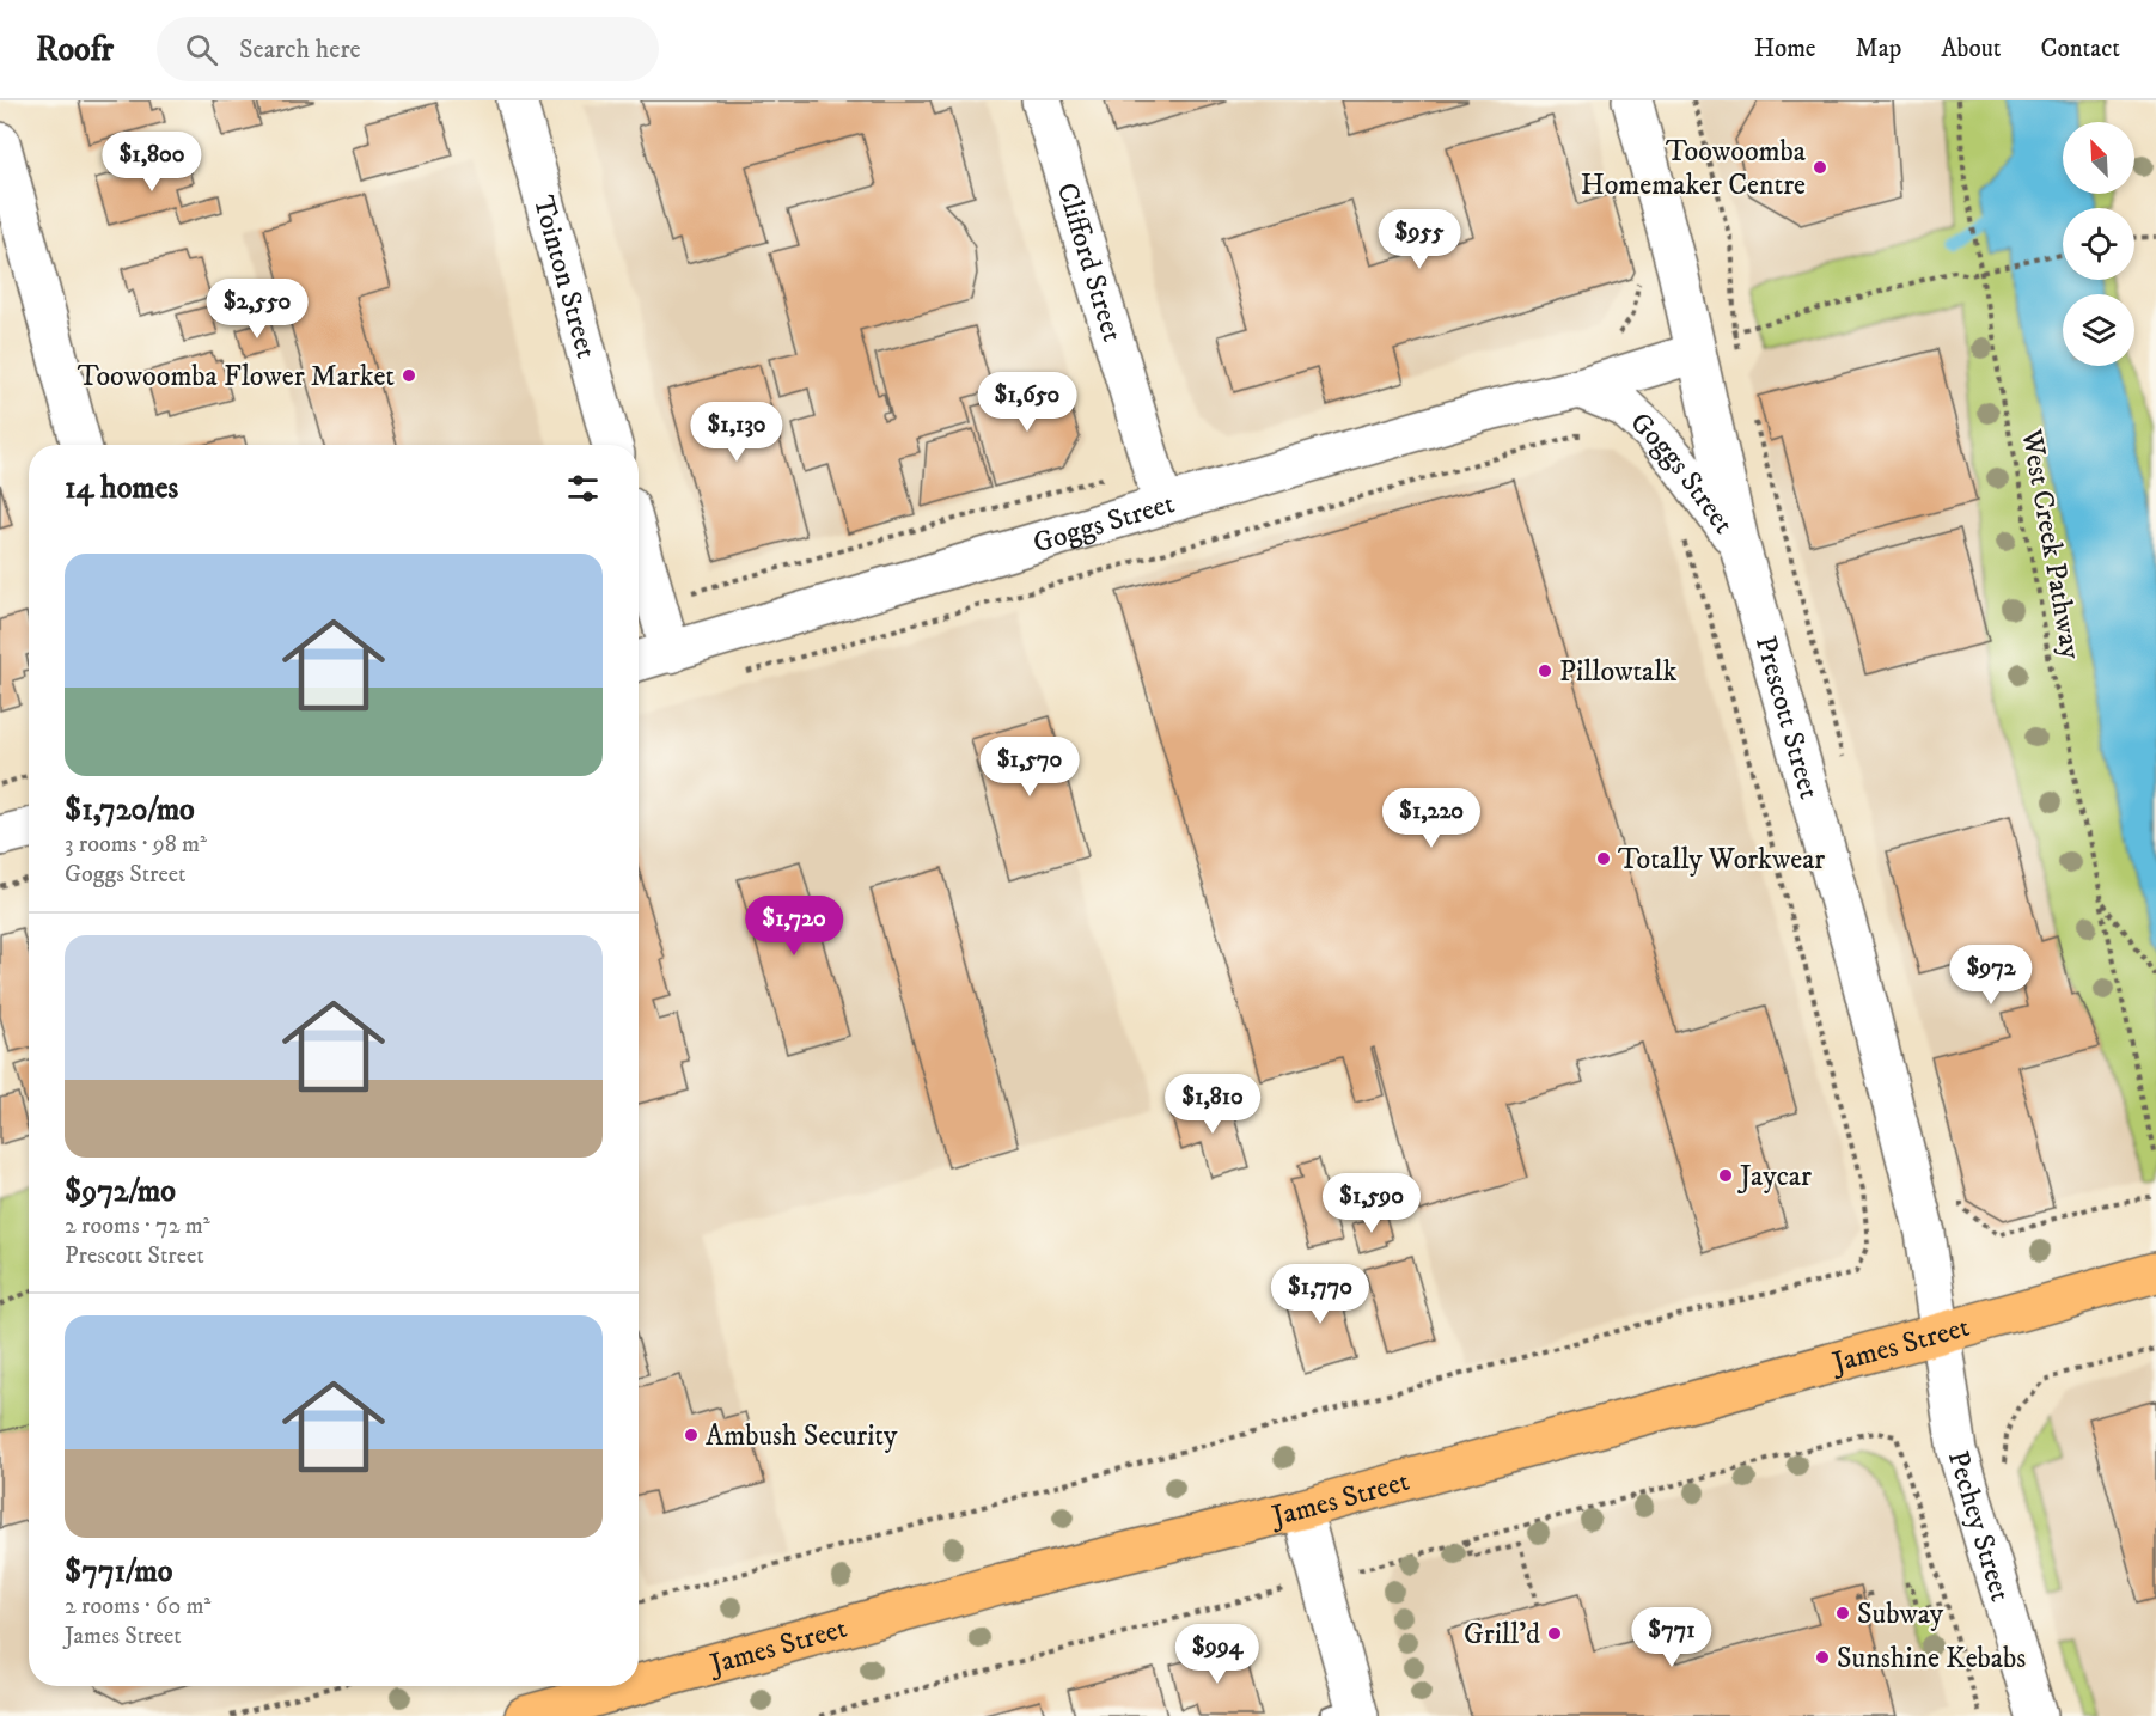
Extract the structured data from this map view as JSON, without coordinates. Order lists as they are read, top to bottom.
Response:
{
  "streets": {
    "highway": ["James Street"],
    "street": [
      "Clifford Street",
      "Tointon Street",
      "Goggs Street",
      "Prescott Street",
      "Pechey Street"
    ],
    "path": ["West Creek Pathway"]
  },
  "crossings": [
    ["Clifford Street", "Goggs Street"],
    ["Goggs Street", "Prescott Street"],
    ["Prescott Street", "James Street"],
    ["Prescott Street", "Pechey Street"],
    ["James Street", "Pechey Street"]
  ],
  "places": [
    "Toowoomba Homemaker Centre",
    "Toowoomba Flower Market",
    "Pillowtalk",
    "Totally Workwear",
    "Jaycar",
    "Ambush Security",
    "Subway",
    "Grill'd",
    "Sunshine Kebabs"
  ],
  "north": "top left",
  "page": {
    "header": "Roofr",
    "search": "Search here",
    "nav": [
      "Home",
      "Map",
      "About",
      "Contact"
    ],
    "price": [
      "$1,800",
      "$955",
      "$2,550",
      "$1,650",
      "$1,130",
      "$1,570",
      "$1,220",
      "$1,720",
      "$972",
      "$1,810",
      "$1,590",
      "$1,770",
      "$771",
      "$994"
    ],
    "heading": "14 homes",
    "list": [
      {
        "name": "$1,720/mo",
        "note": "3 rooms · 98 m² · Goggs Street"
      },
      {
        "name": "$972/mo",
        "note": "2 rooms · 72 m² · Prescott Street"
      },
      {
        "name": "$771/mo",
        "note": "2 rooms · 60 m² · James Street"
      }
    ]
  }
}
